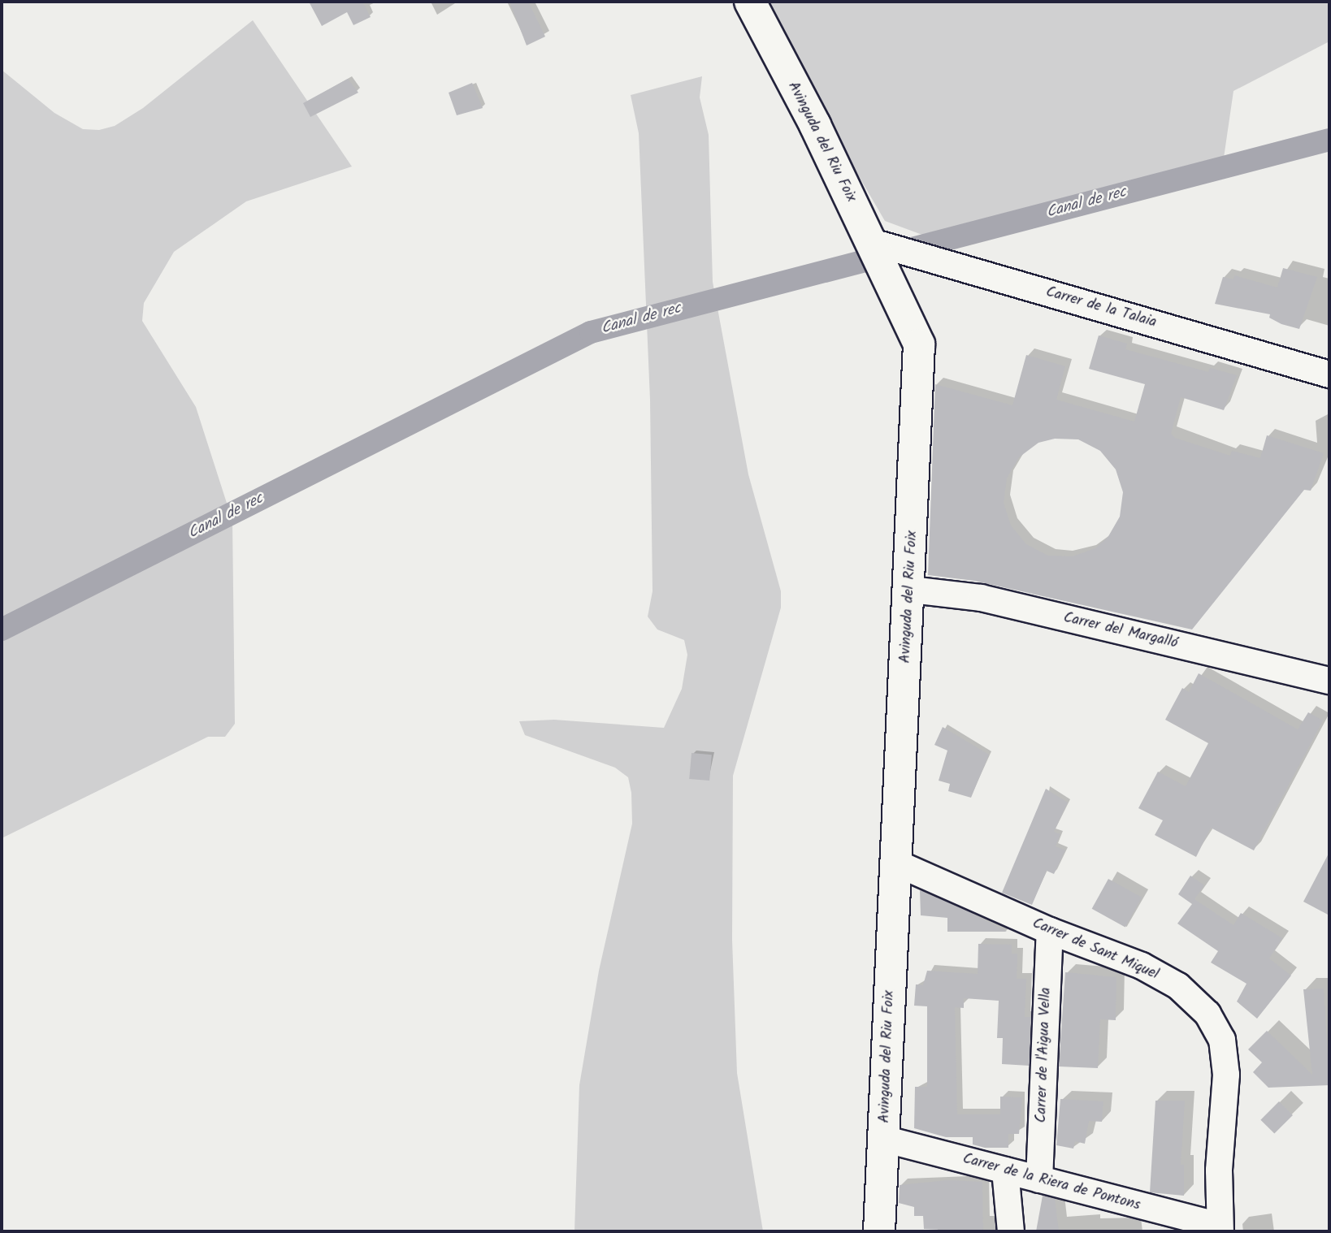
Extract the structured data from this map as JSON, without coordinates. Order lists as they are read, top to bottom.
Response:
{
  "streets": {
    "street": [
      "Avinguda del Riu Foix",
      "Carrer de la Talaia",
      "Carrer del Margalló",
      "Carrer de Sant Miquel",
      "Carrer de l'Aigua Vella",
      "Carrer de la Riera de Pontons"
    ]
  },
  "crossings": [
    ["Avinguda del Riu Foix", "Carrer de la Talaia"],
    ["Avinguda del Riu Foix", "Carrer del Margalló"],
    ["Avinguda del Riu Foix", "Carrer de Sant Miquel"],
    ["Avinguda del Riu Foix", "Carrer de la Riera de Pontons"],
    ["Carrer de Sant Miquel", "Carrer de l'Aigua Vella"],
    ["Carrer de Sant Miquel", "Carrer de la Riera de Pontons"],
    ["Carrer de l'Aigua Vella", "Carrer de la Riera de Pontons"]
  ],
  "water": ["Canal de rec"]
}
